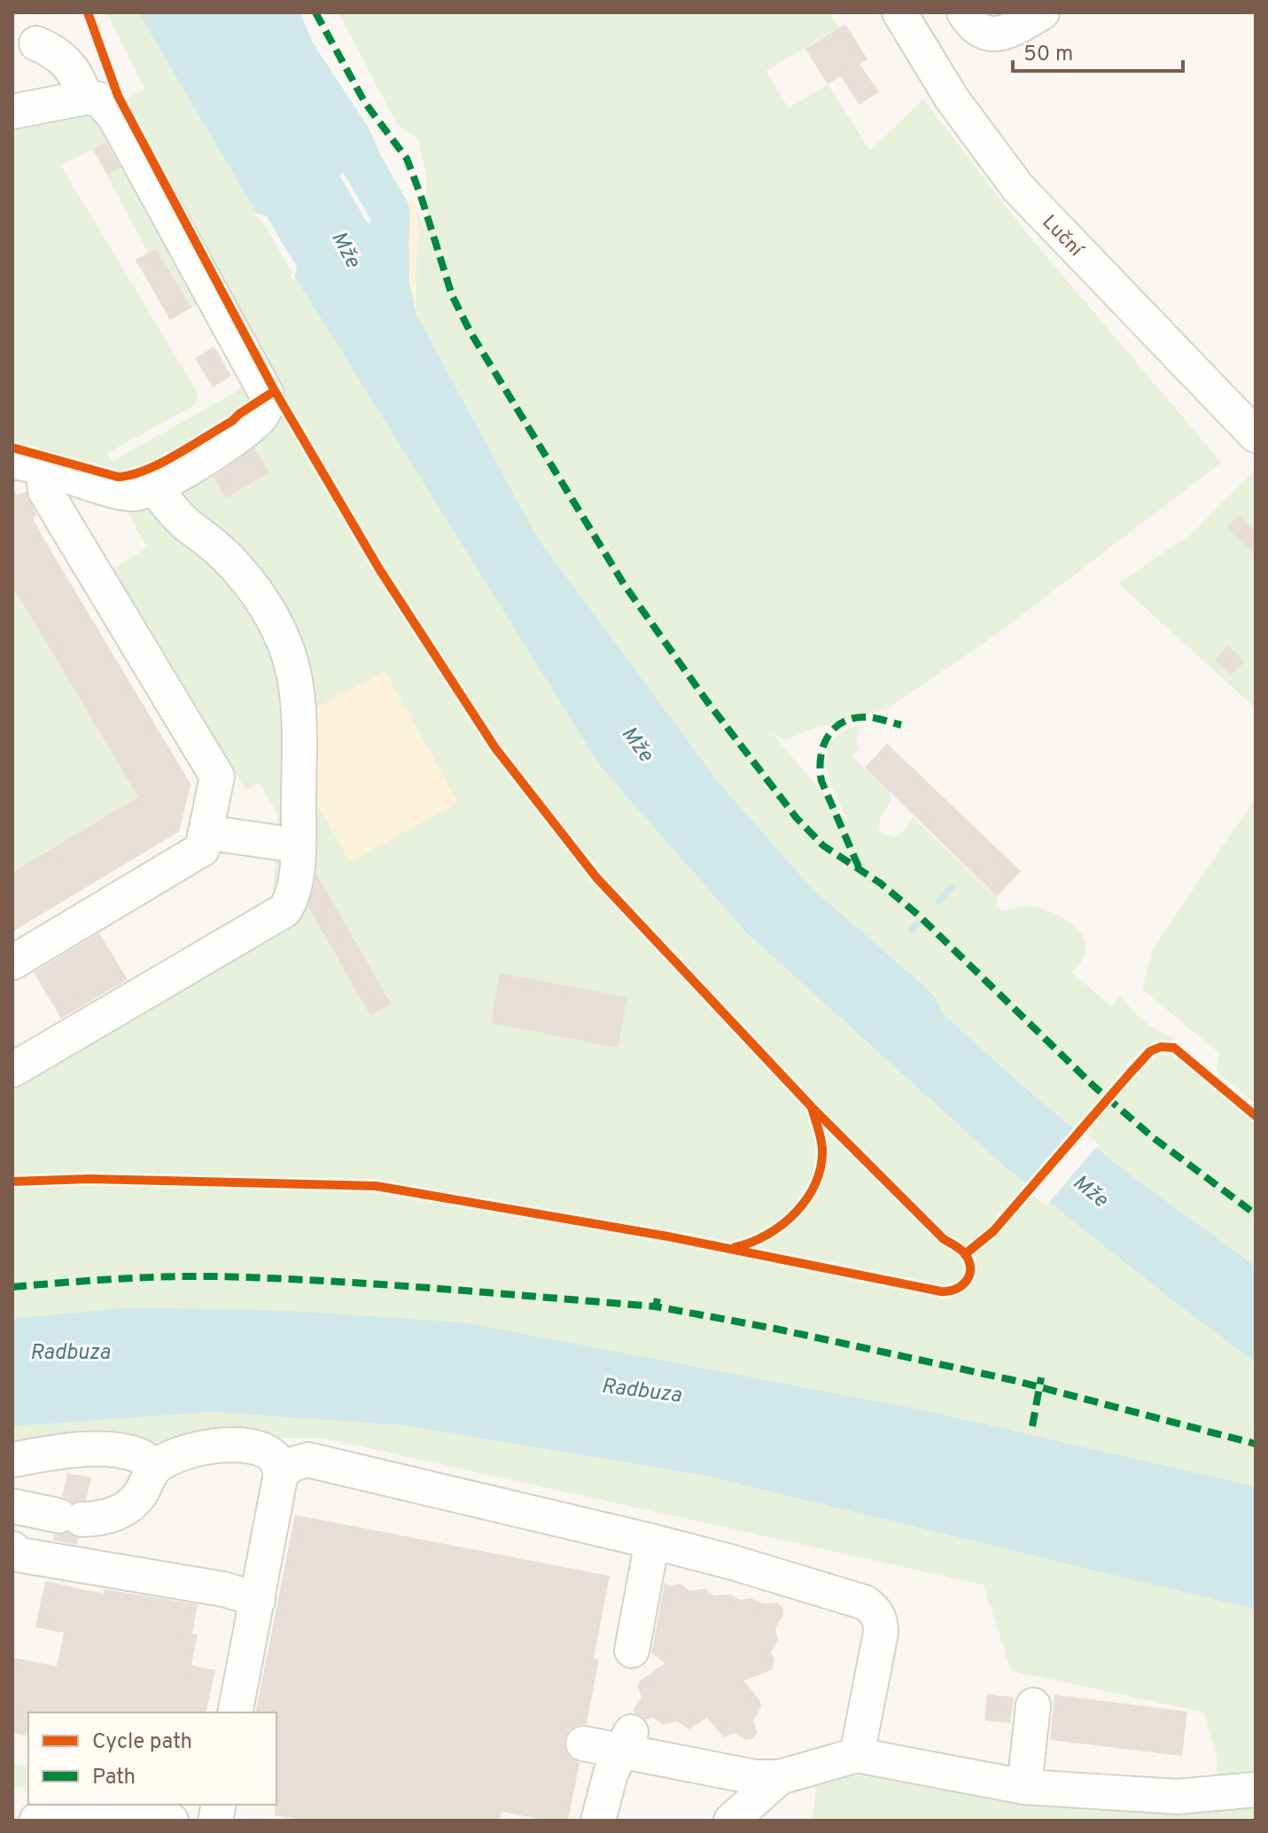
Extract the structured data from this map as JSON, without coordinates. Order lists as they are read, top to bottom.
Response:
{
  "streets": {
    "street": ["Luční"]
  },
  "water": ["Mže", "Radbuza"],
  "legend": ["Cycle path", "Path"],
  "scale_bar": "50 m"
}
